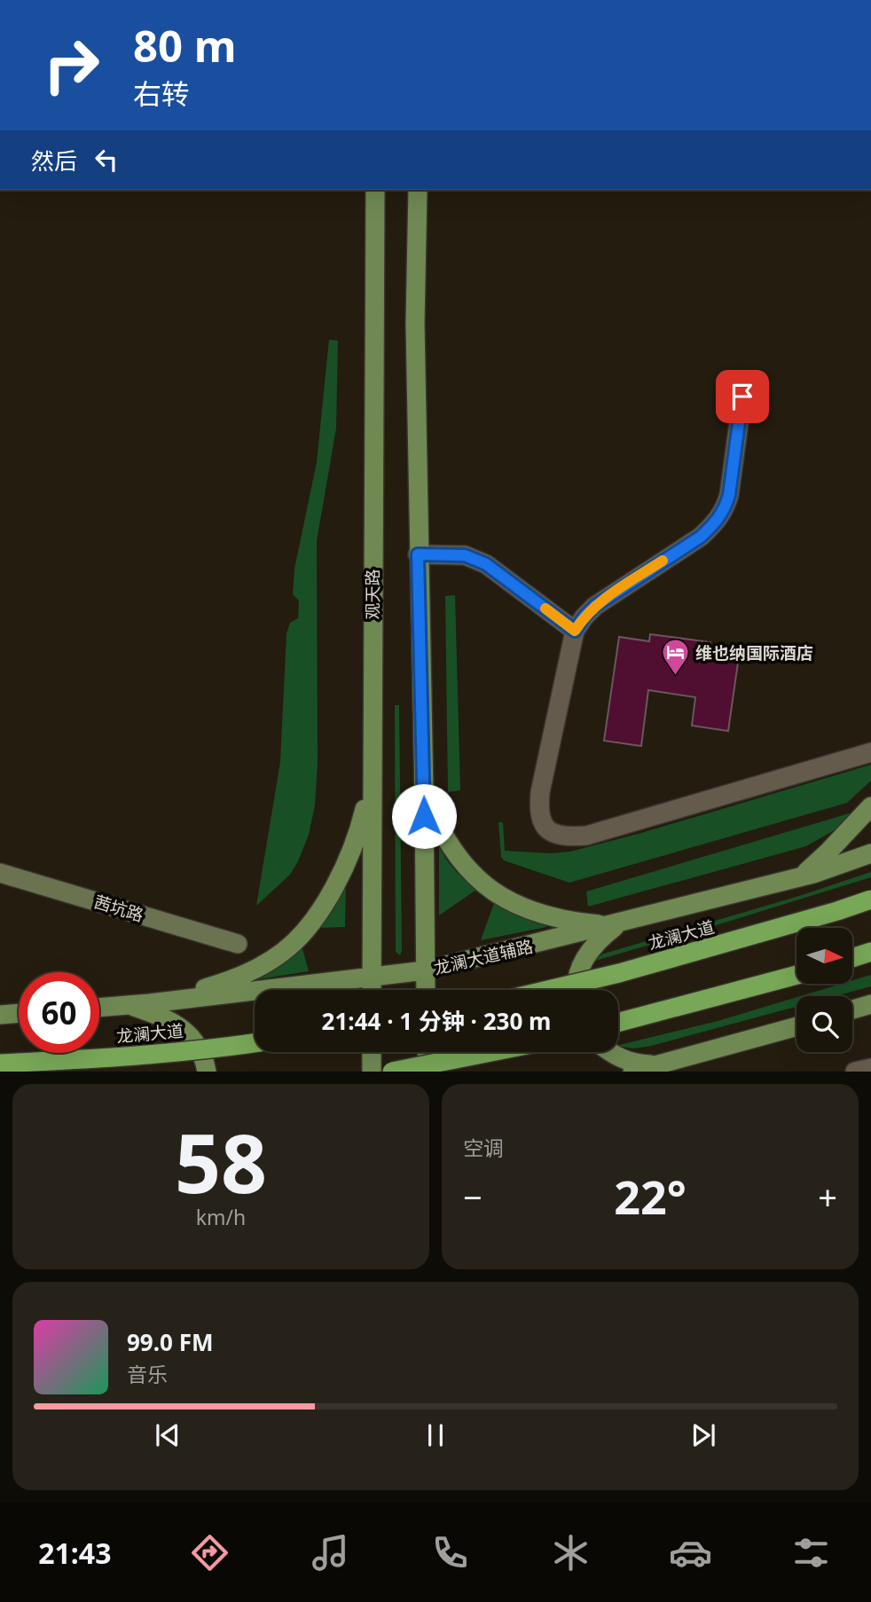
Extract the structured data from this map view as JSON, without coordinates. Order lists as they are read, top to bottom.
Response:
{
  "streets": {
    "highway": ["龙澜大道"],
    "main road": ["观天路", "龙澜大道辅路"],
    "street": ["茜坑路"]
  },
  "crossings": [
    ["观天路", "龙澜大道辅路"]
  ],
  "places": {
    "hotel": ["维也纳国际酒店"]
  },
  "north": "right",
  "page": {
    "turn": ["80 m", "右转"],
    "then": "然后",
    "limit": "60",
    "trip": "21:44 · 1 分钟 · 230 m",
    "tile": [
      ["58", "km/h"],
      "空调"
    ],
    "heat": ["−", "22°", "+"],
    "song": ["99.0 FM", "音乐"],
    "tabs": "21:43"
  }
}
